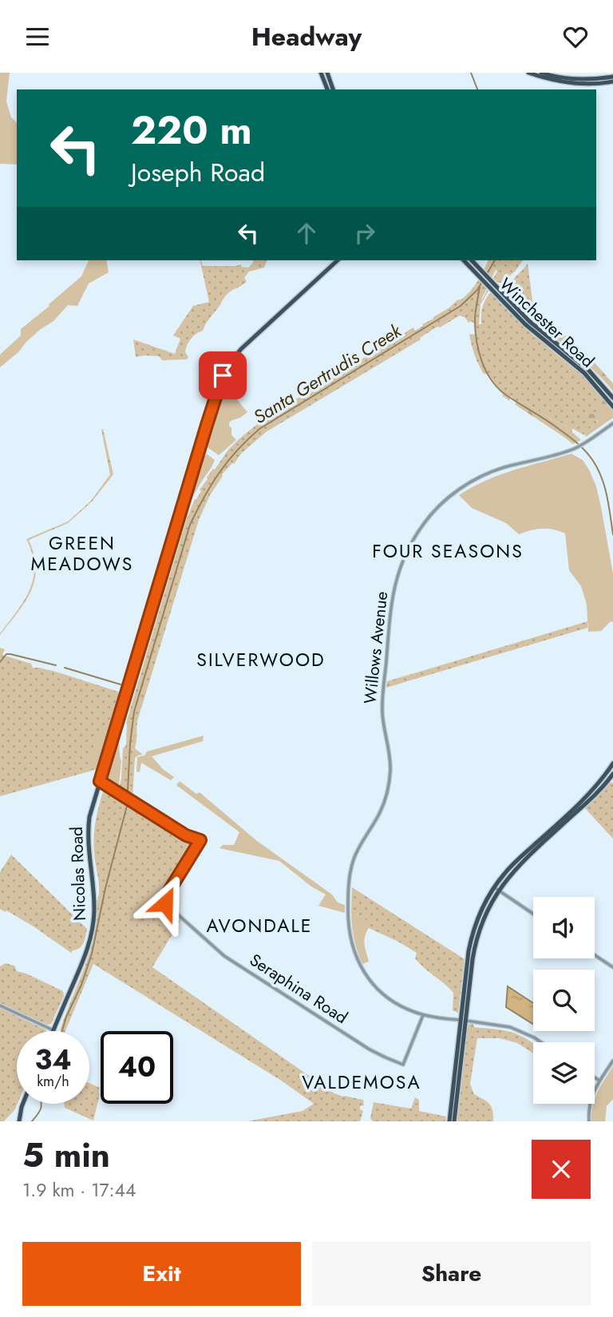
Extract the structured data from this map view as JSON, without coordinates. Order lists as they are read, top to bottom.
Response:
{
  "streets": {
    "main road": ["Winchester Road", "Nicolas Road"],
    "street": ["Willows Avenue", "Seraphina Road"]
  },
  "crossings": [
    ["Willows Avenue", "Seraphina Road"],
    ["Nicolas Road", "Seraphina Road"]
  ],
  "districts": [
    "GREEN MEADOWS",
    "FOUR SEASONS",
    "SILVERWOOD",
    "AVONDALE",
    "VALDEMOSA"
  ],
  "water": ["Santa Gertrudis Creek"],
  "page": {
    "header": "Headway",
    "turn": ["220 m", "Joseph Road"],
    "speed": "34 km/h",
    "limit": "40",
    "heading": ["5 min", "1.9 km · 17:44"],
    "buttons": ["Exit", "Share"]
  }
}
